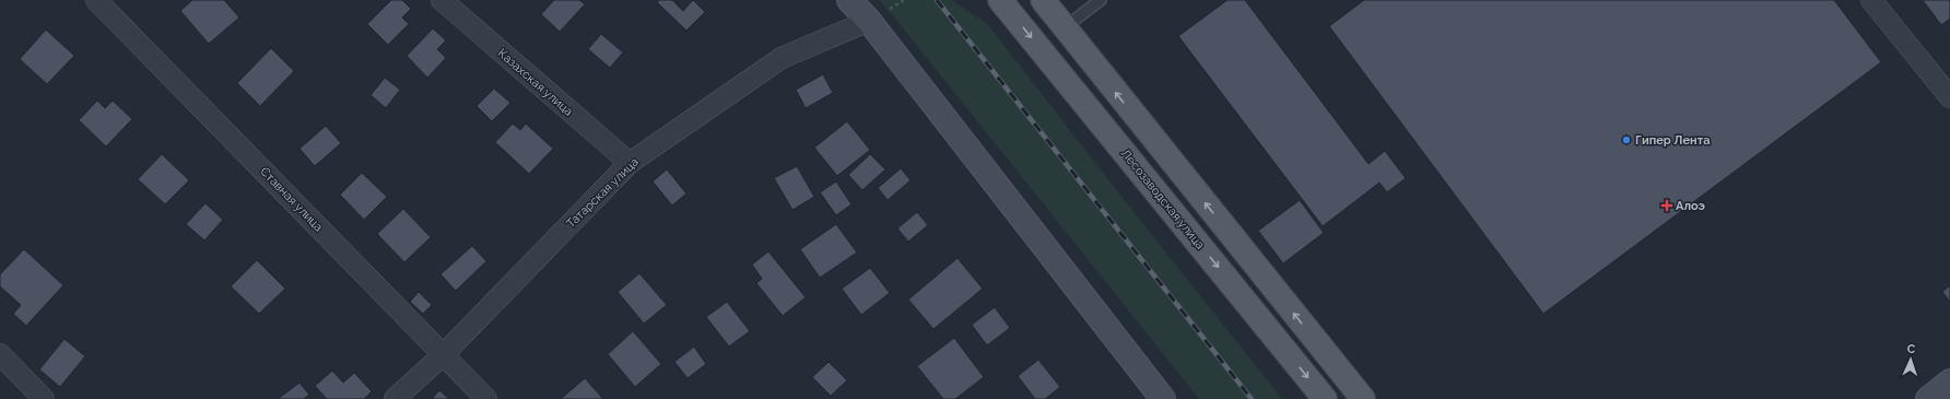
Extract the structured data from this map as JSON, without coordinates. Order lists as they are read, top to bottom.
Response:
{
  "streets": {
    "main road": ["Лесозаводская улица"],
    "street": ["Казахская улица", "Татарская улица", "Ставная улица"]
  },
  "crossings": [
    ["Казахская улица", "Татарская улица"],
    ["Татарская улица", "Ставная улица"]
  ],
  "places": {
    "other": ["Гипер Лента"],
    "health": ["Алоэ"]
  },
  "north": "top"
}
